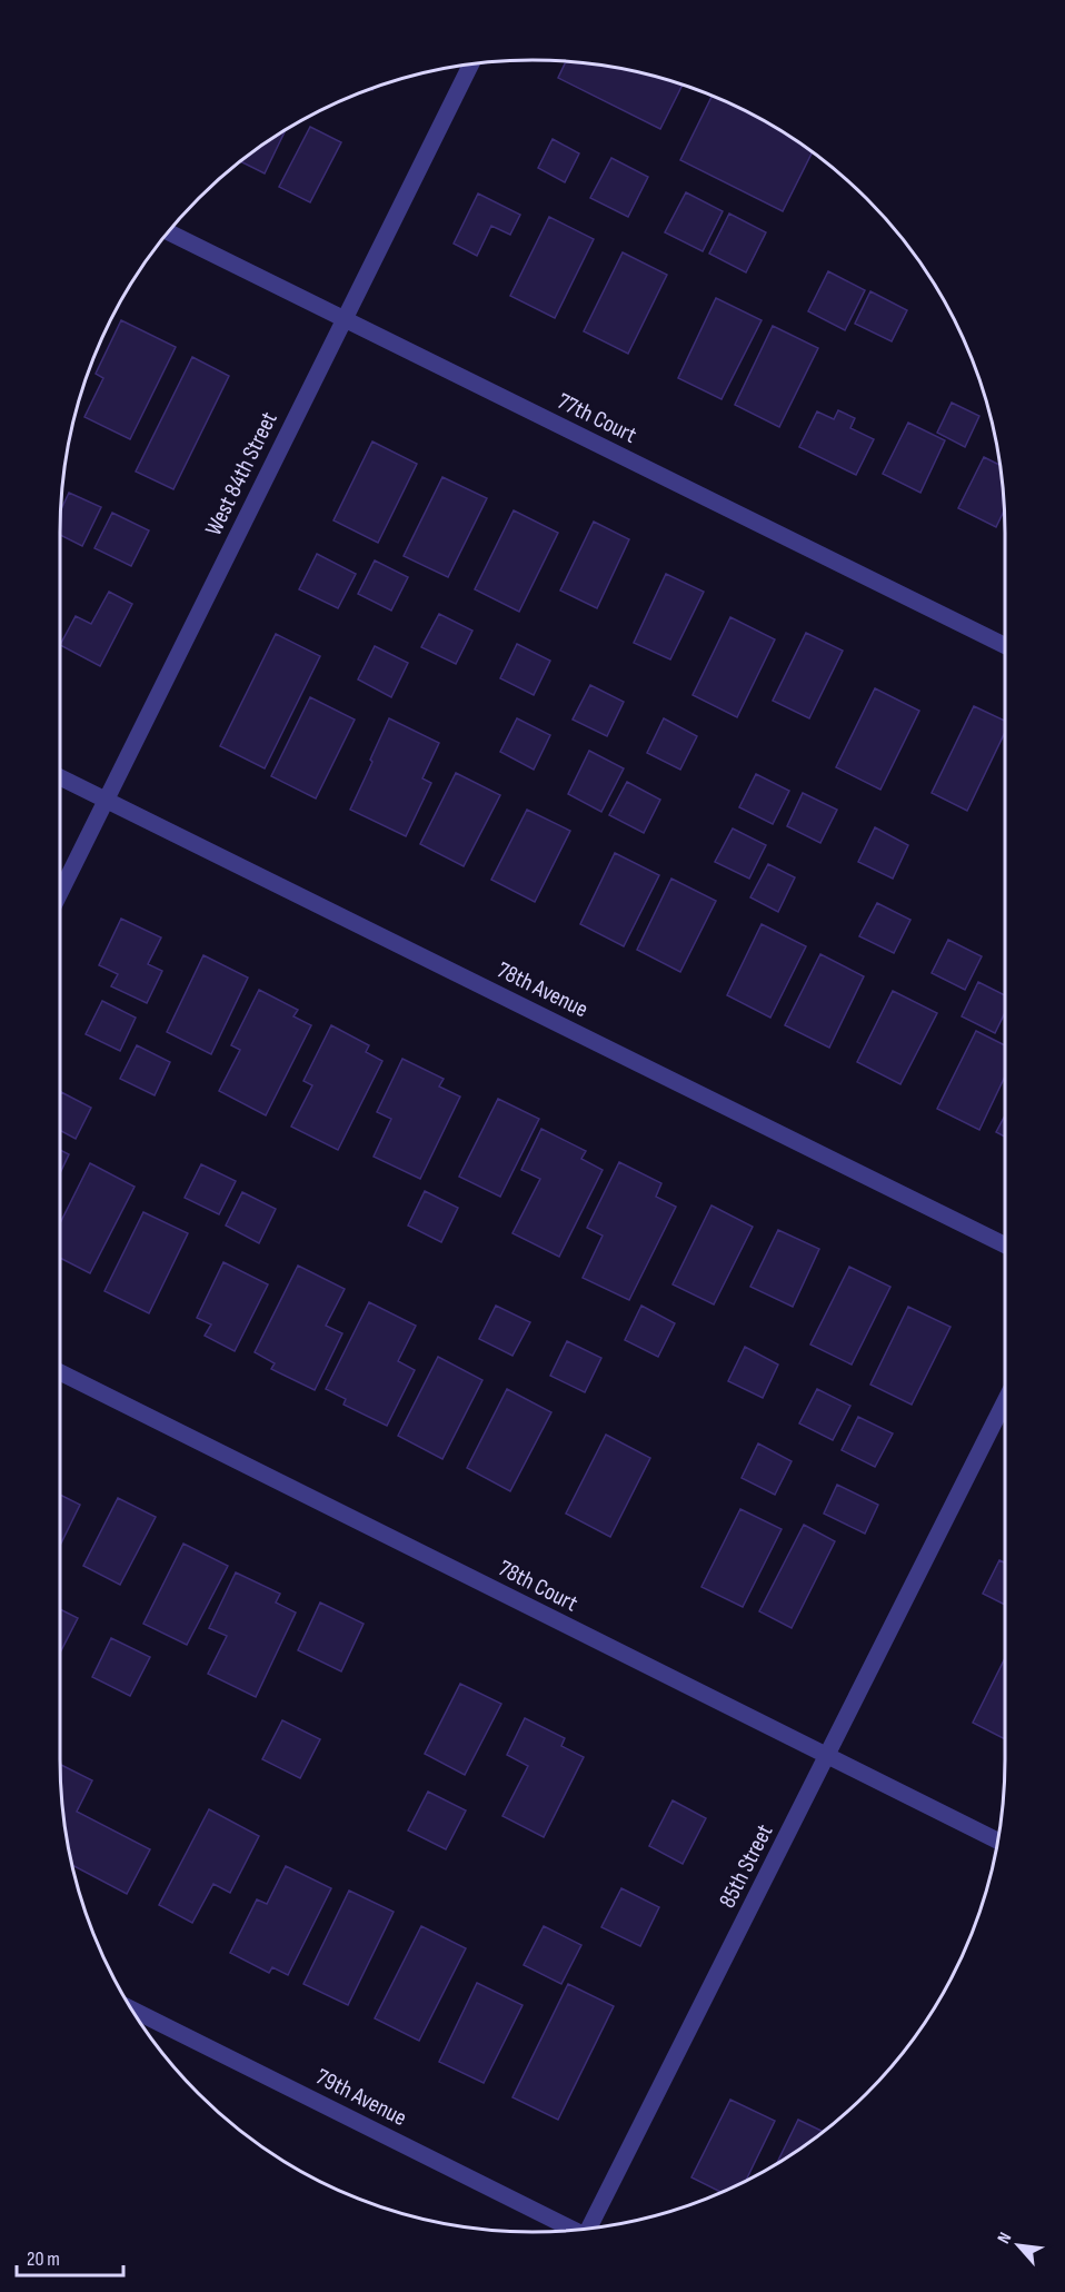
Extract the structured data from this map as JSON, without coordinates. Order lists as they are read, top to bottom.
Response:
{
  "streets": {
    "street": [
      "77th Court",
      "West 84th Street",
      "78th Avenue",
      "78th Court",
      "85th Street",
      "79th Avenue"
    ]
  },
  "crossings": [
    ["77th Court", "West 84th Street"],
    ["West 84th Street", "78th Avenue"],
    ["78th Court", "85th Street"]
  ],
  "scale_bar": "20 m",
  "north": "top left"
}
